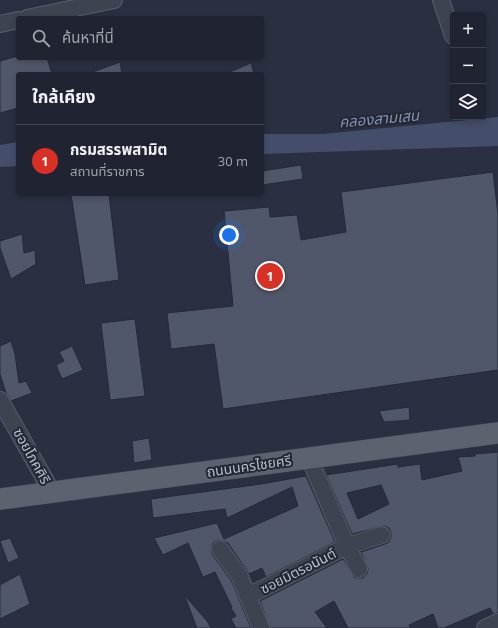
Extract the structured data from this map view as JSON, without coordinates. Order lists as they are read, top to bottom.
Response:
{
  "streets": {
    "main road": ["ถนนนครไชยศรี"],
    "street": ["ซอยโภคศิริ", "ซอยมิตรอนันต์"]
  },
  "crossings": [
    ["ซอยโภคศิริ", "ถนนนครไชยศรี"],
    ["ถนนนครไชยศรี", "ซอยมิตรอนันต์"]
  ],
  "water": ["คลองสามเสน"],
  "page": {
    "map_buttons": ["+", "−"],
    "search": "ค้นหาที่นี่",
    "heading": "ใกล้เคียง",
    "list": [
      {
        "mark": "1",
        "name": "กรมสรรพสามิต",
        "note": "สถานที่ราชการ",
        "value": "30 m"
      }
    ],
    "pins": "1"
  }
}
